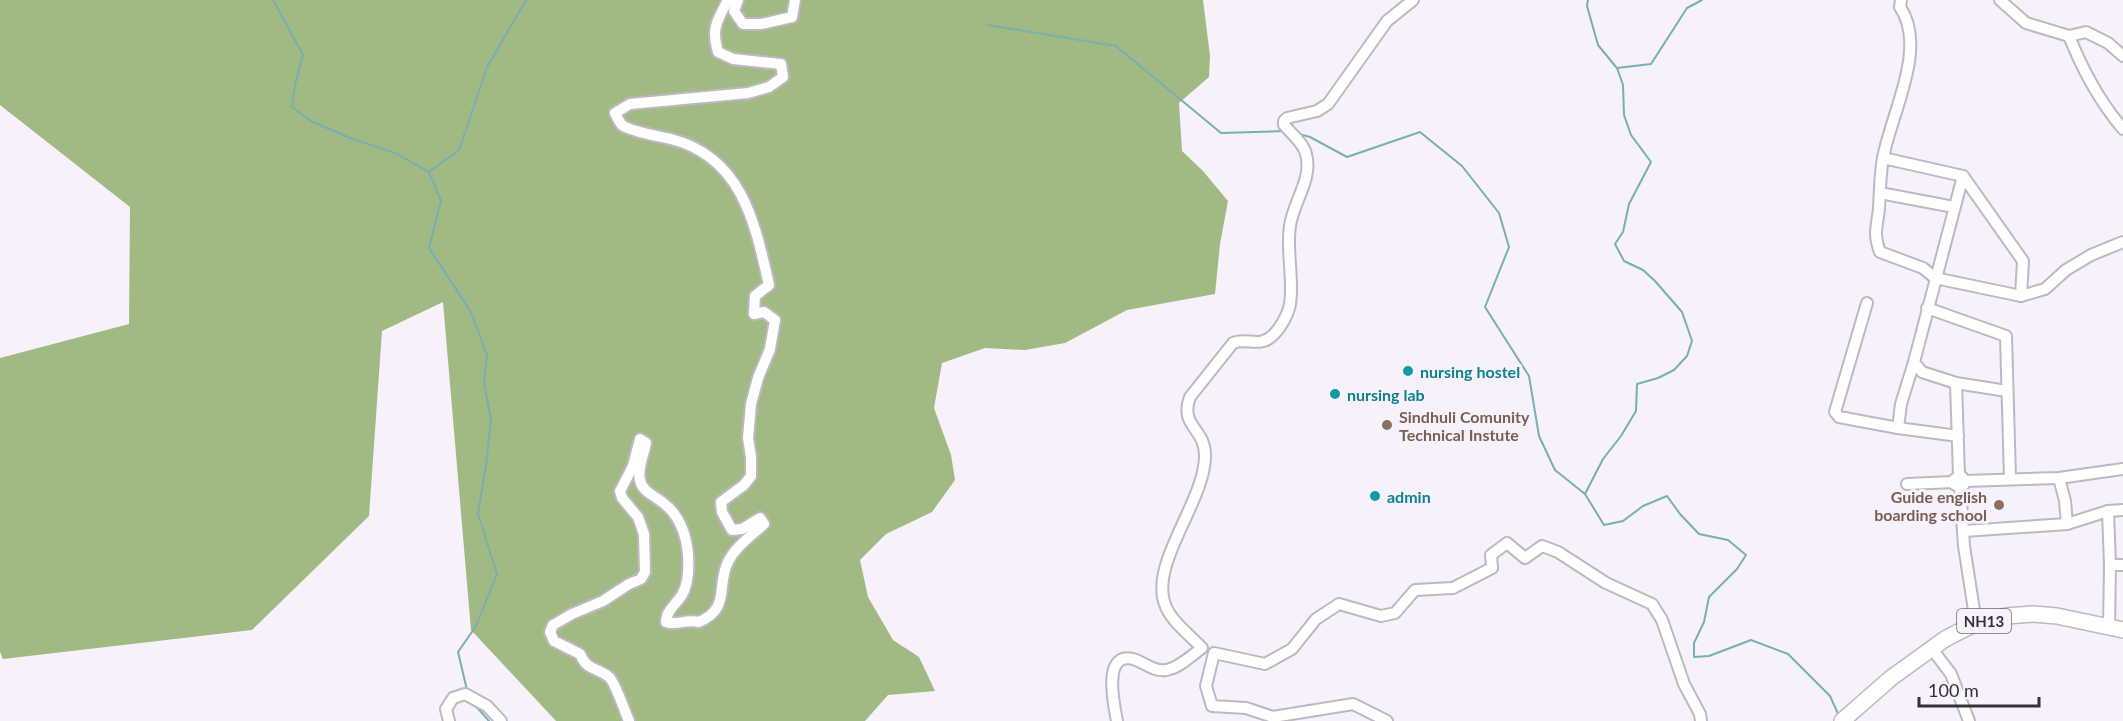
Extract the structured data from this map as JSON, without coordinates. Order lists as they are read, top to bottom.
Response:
{
  "streets": {
    "highway": ["NH13"]
  },
  "places": [
    "nursing hostel",
    "nursing lab",
    "Sindhuli Comunity Technical Instute",
    "admin",
    "Guide english boarding school"
  ],
  "scale_bar": "100 m"
}
